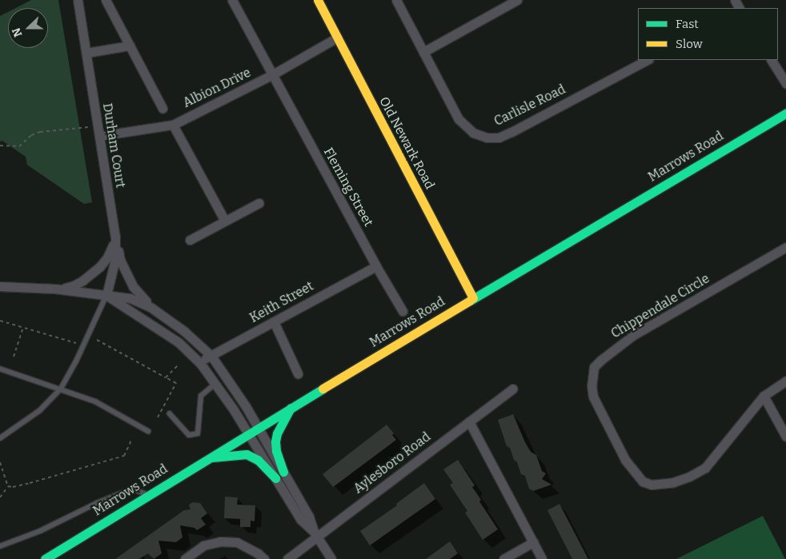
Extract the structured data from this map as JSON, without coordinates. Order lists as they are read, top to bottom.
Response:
{
  "streets": {
    "street": [
      "Albion Drive",
      "Carlisle Road",
      "Old Newark Road",
      "Durham Court",
      "Marrows Road",
      "Fleming Street",
      "Keith Street",
      "Chippendale Circle",
      "Aylesboro Road"
    ]
  },
  "crossings": [
    ["Albion Drive", "Old Newark Road"],
    ["Albion Drive", "Durham Court"],
    ["Albion Drive", "Fleming Street"],
    ["Old Newark Road", "Marrows Road"],
    ["Fleming Street", "Keith Street"]
  ],
  "legend": ["Fast", "Slow"],
  "north": "left"
}
